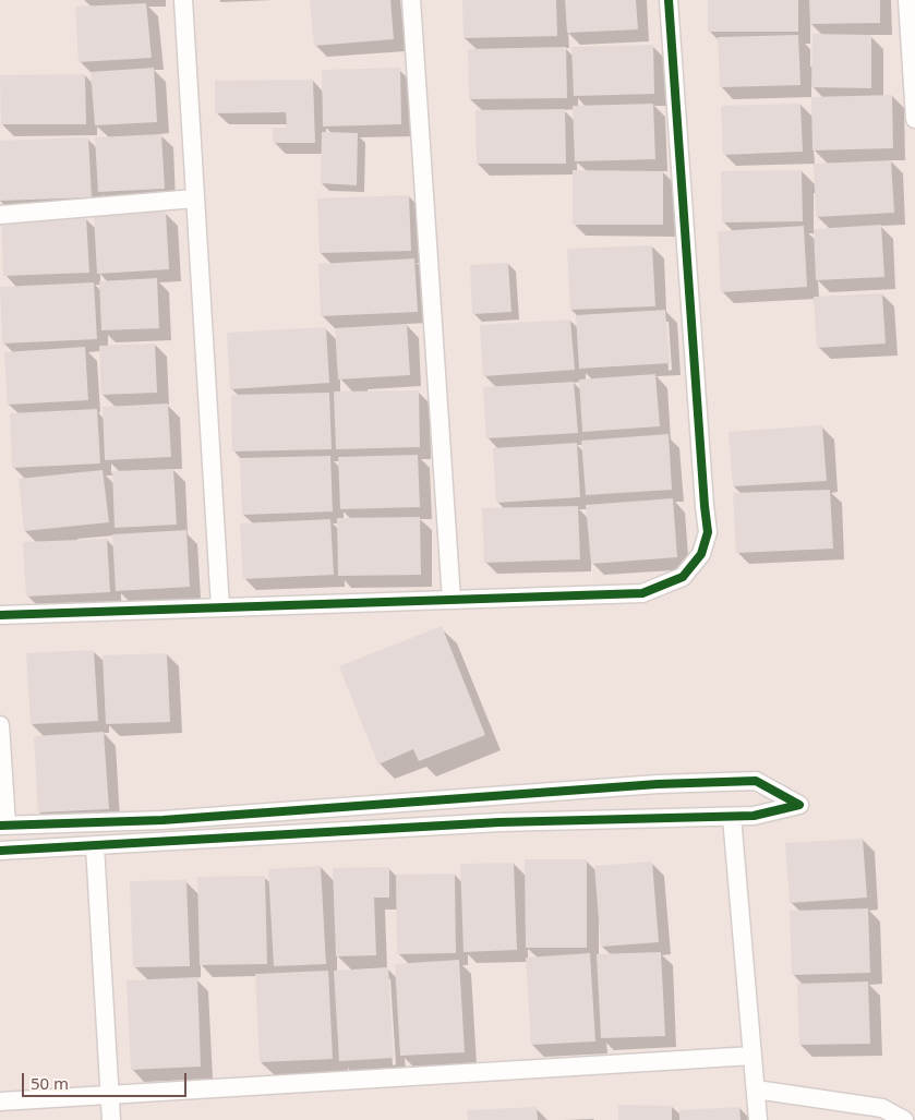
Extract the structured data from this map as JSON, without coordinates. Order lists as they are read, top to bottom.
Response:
{
  "scale_bar": "50 m"
}
